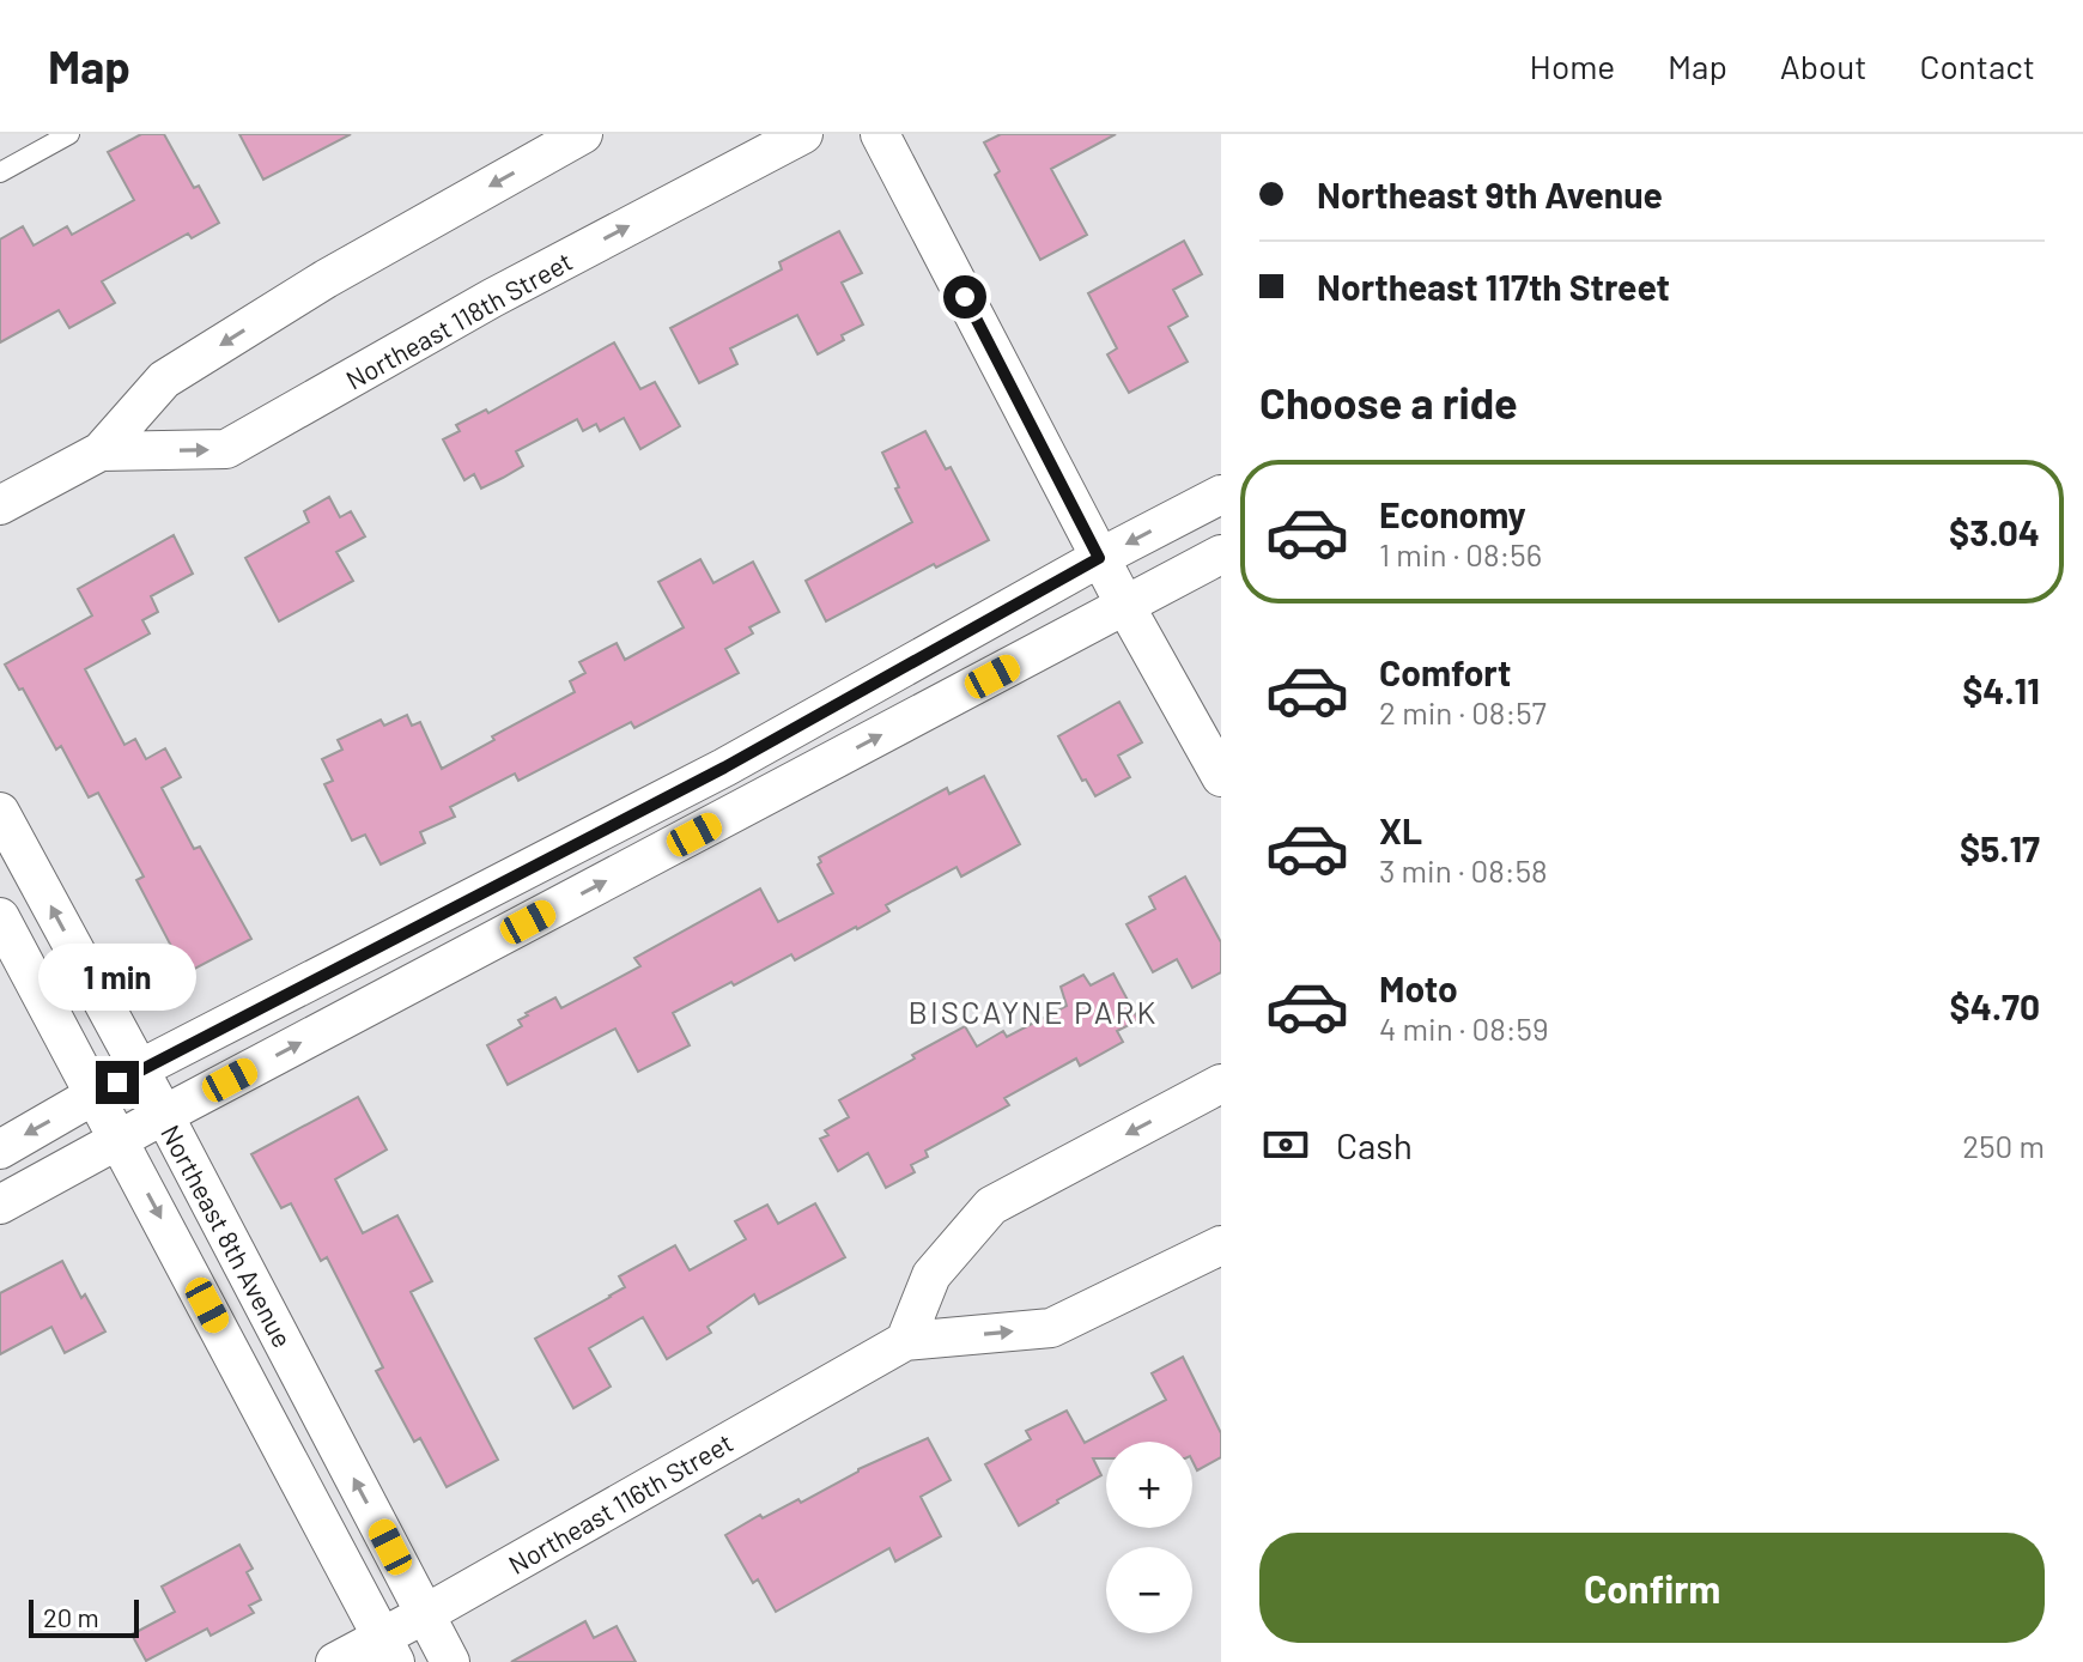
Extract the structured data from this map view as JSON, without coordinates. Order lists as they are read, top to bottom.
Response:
{
  "streets": {
    "street": ["Northeast 118th Street", "Northeast 8th Avenue", "Northeast 116th Street"]
  },
  "crossings": [
    ["Northeast 8th Avenue", "Northeast 116th Street"]
  ],
  "districts": ["BISCAYNE PARK"],
  "scale_bar": "20 m",
  "page": {
    "header": "Map",
    "nav": [
      "Home",
      "Map",
      "About",
      "Contact"
    ],
    "banner": ["Northeast 9th Avenue", "Northeast 117th Street"],
    "heading": "Choose a ride",
    "list": [
      {
        "name": "Economy",
        "note": "1 min · 08:56",
        "value": "$3.04"
      },
      {
        "name": "Comfort",
        "note": "2 min · 08:57",
        "value": "$4.11"
      },
      {
        "name": "XL",
        "note": "3 min · 08:58",
        "value": "$5.17"
      },
      {
        "name": "Moto",
        "note": "4 min · 08:59",
        "value": "$4.70"
      }
    ],
    "bubble": "1 min",
    "pay": ["Cash", "250 m"],
    "map_buttons": ["+", "−"],
    "buttons": "Confirm",
    "scale": "20 m"
  }
}
